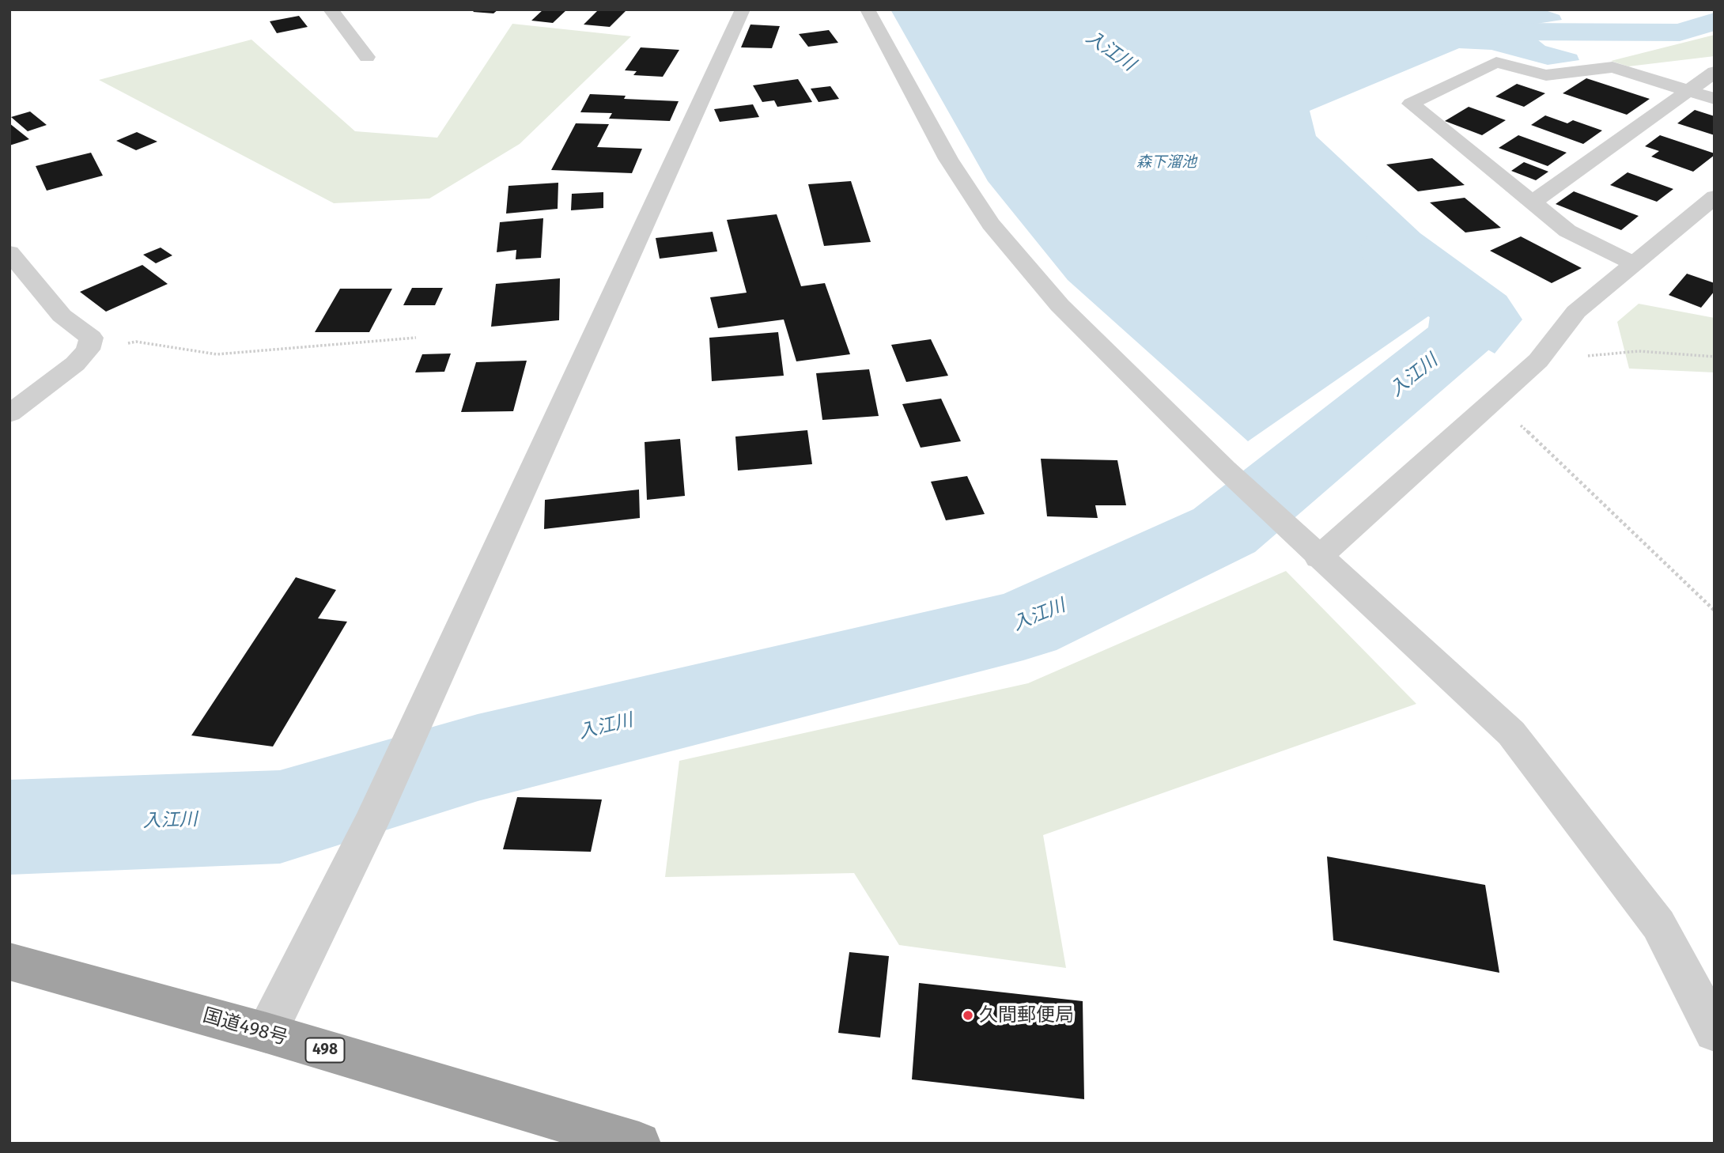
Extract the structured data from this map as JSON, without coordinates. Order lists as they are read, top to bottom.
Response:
{
  "streets": {
    "highway": ["国道498号", "498"]
  },
  "water": ["入江川", "森下溜池"],
  "places": ["久間郵便局"]
}
